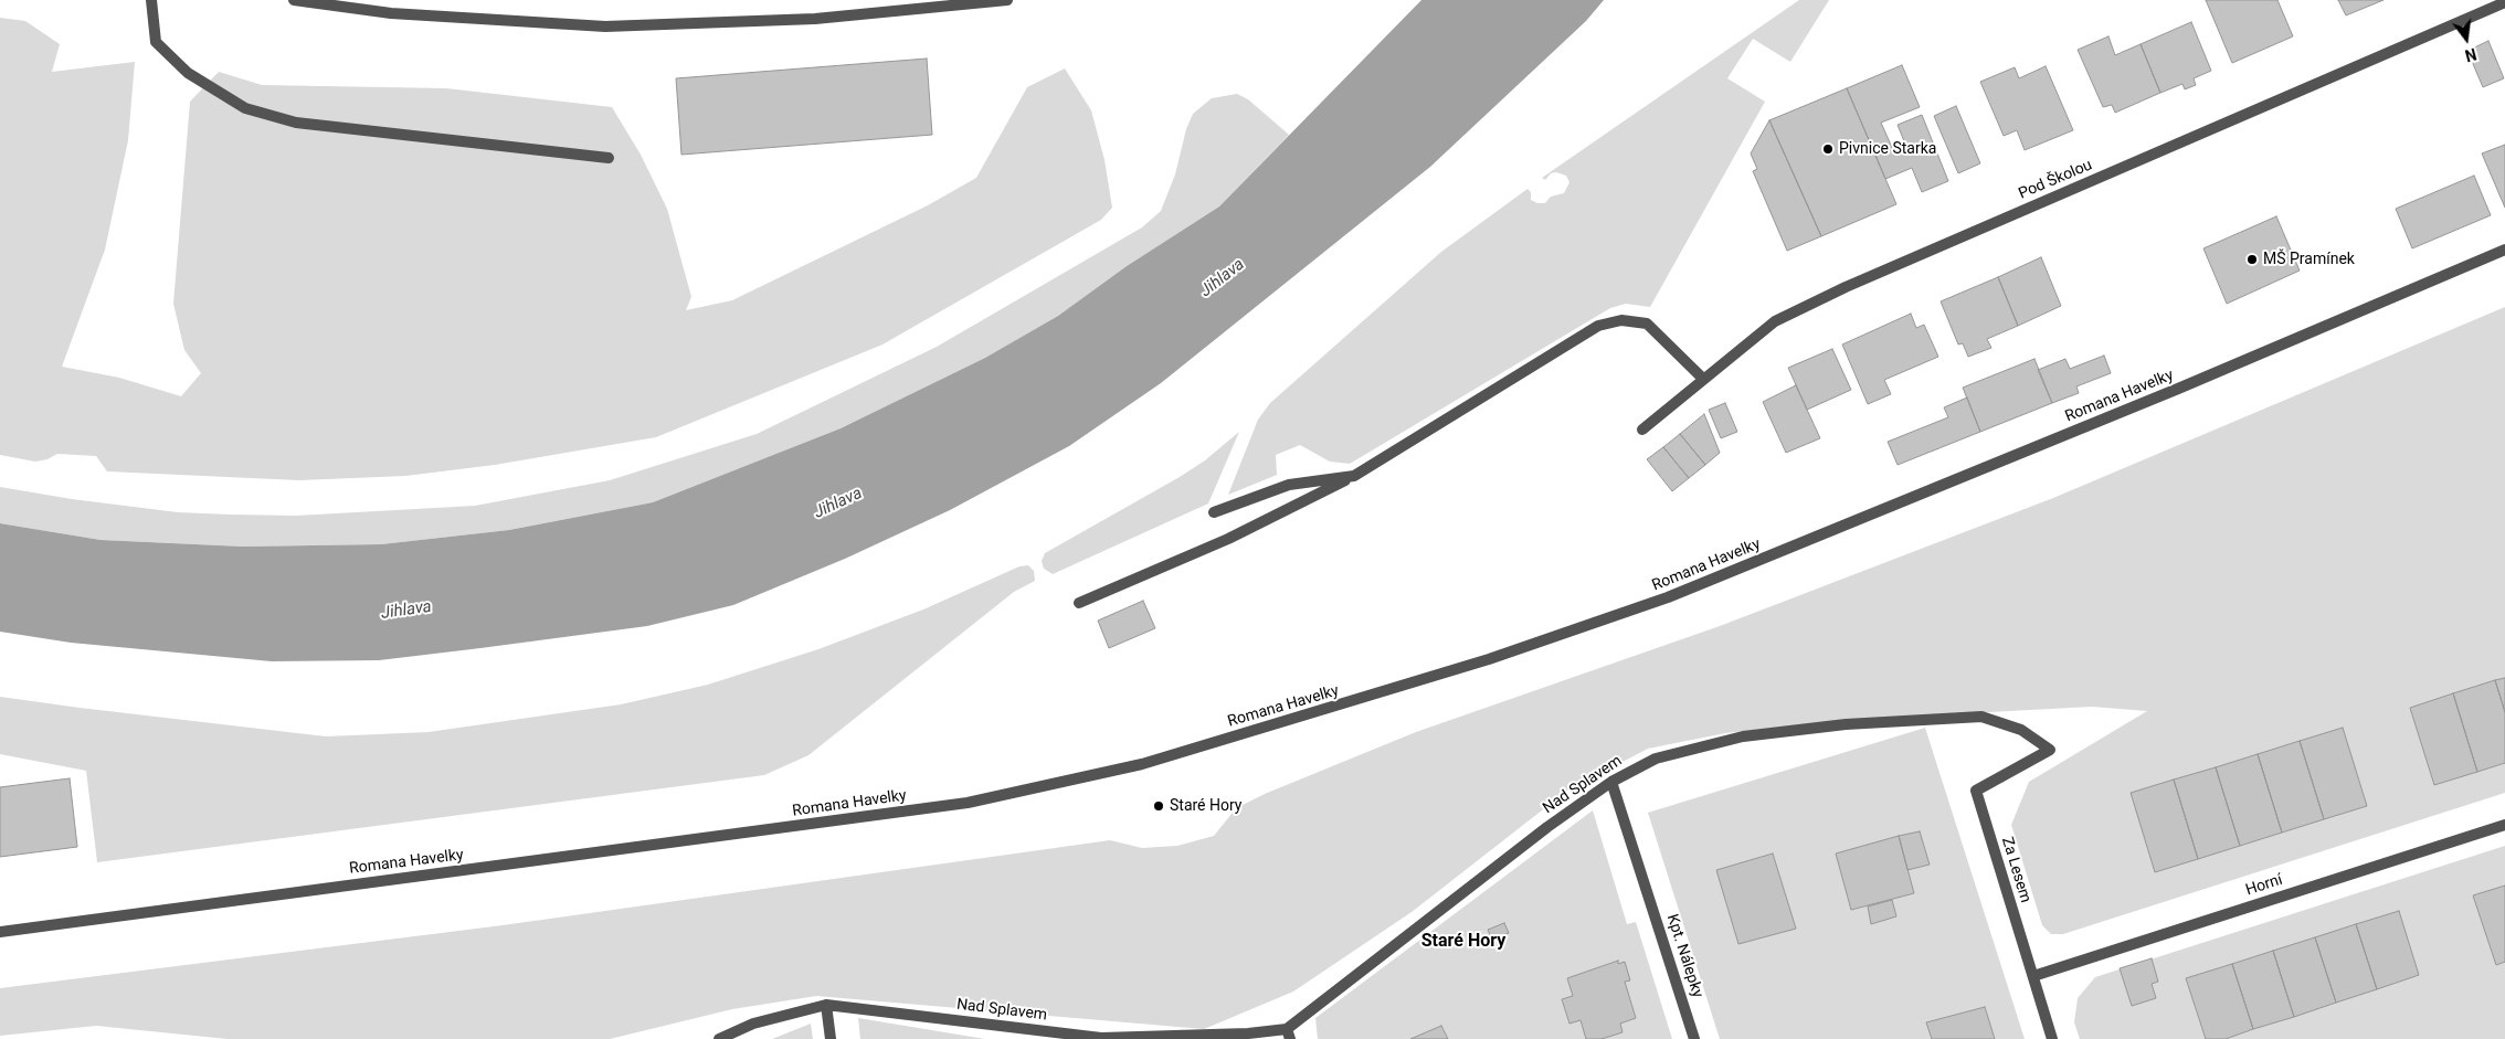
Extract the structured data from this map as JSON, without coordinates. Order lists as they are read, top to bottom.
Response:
{
  "streets": {
    "street": [
      "Pod Školou",
      "Romana Havelky",
      "Nad Splavem",
      "Za Lesem",
      "Horní",
      "Kpt. Nálepky"
    ]
  },
  "crossings": [
    ["Nad Splavem", "Za Lesem"],
    ["Nad Splavem", "Kpt. Nálepky"],
    ["Za Lesem", "Horní"]
  ],
  "districts": ["Staré Hory"],
  "water": ["Jihlava"],
  "places": ["Pivnice Starka", "MŠ Pramínek", "Staré Hory"],
  "north": "bottom"
}
